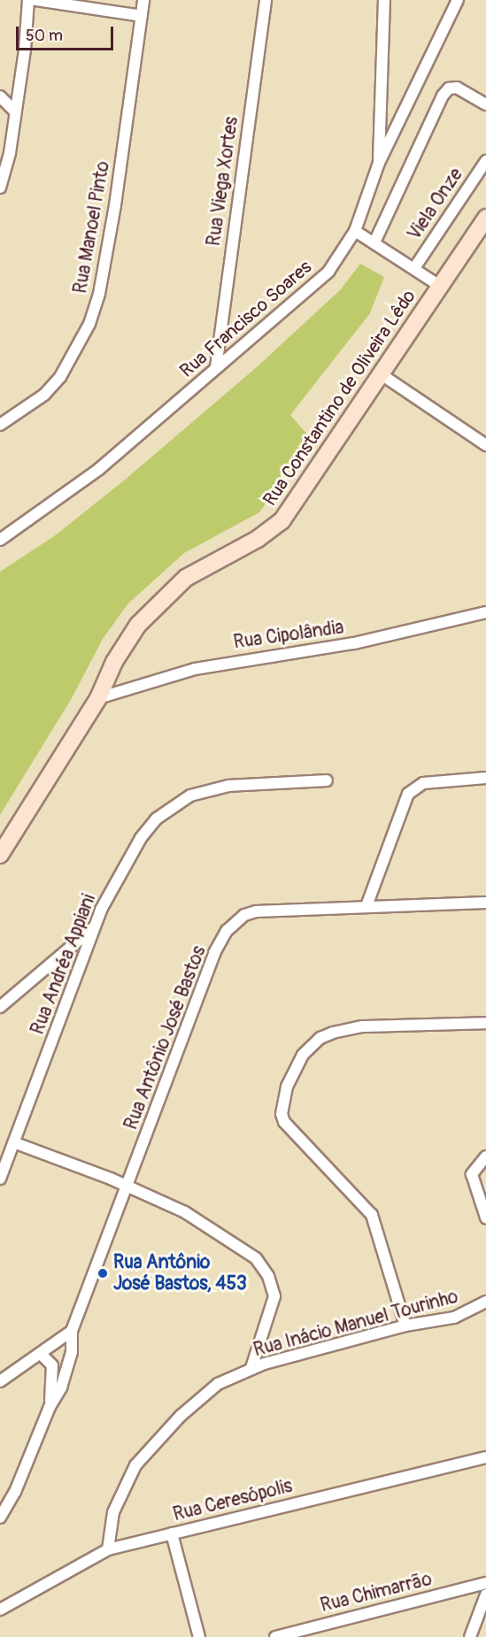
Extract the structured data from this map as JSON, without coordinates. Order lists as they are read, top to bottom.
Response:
{
  "streets": {
    "street": [
      "Rua Viega Xortes",
      "Viela Onze",
      "Rua Manoel Pinto",
      "Rua Francisco Soares",
      "Rua Constantino de Oliveira Lêdo",
      "Rua Cipolândia",
      "Rua Andréa Appiani",
      "Rua Antônio José Bastos",
      "Rua Inácio Manuel Tourinho",
      "Rua Ceresópolis",
      "Rua Chimarrão"
    ]
  },
  "crossings": [
    ["Rua Viega Xortes", "Rua Francisco Soares"],
    ["Viela Onze", "Rua Francisco Soares"],
    ["Viela Onze", "Rua Constantino de Oliveira Lêdo"],
    ["Rua Constantino de Oliveira Lêdo", "Rua Cipolândia"],
    ["Rua Inácio Manuel Tourinho", "Rua Ceresópolis"]
  ],
  "places": ["Rua Antônio José Bastos, 453"],
  "scale_bar": "50 m"
}
